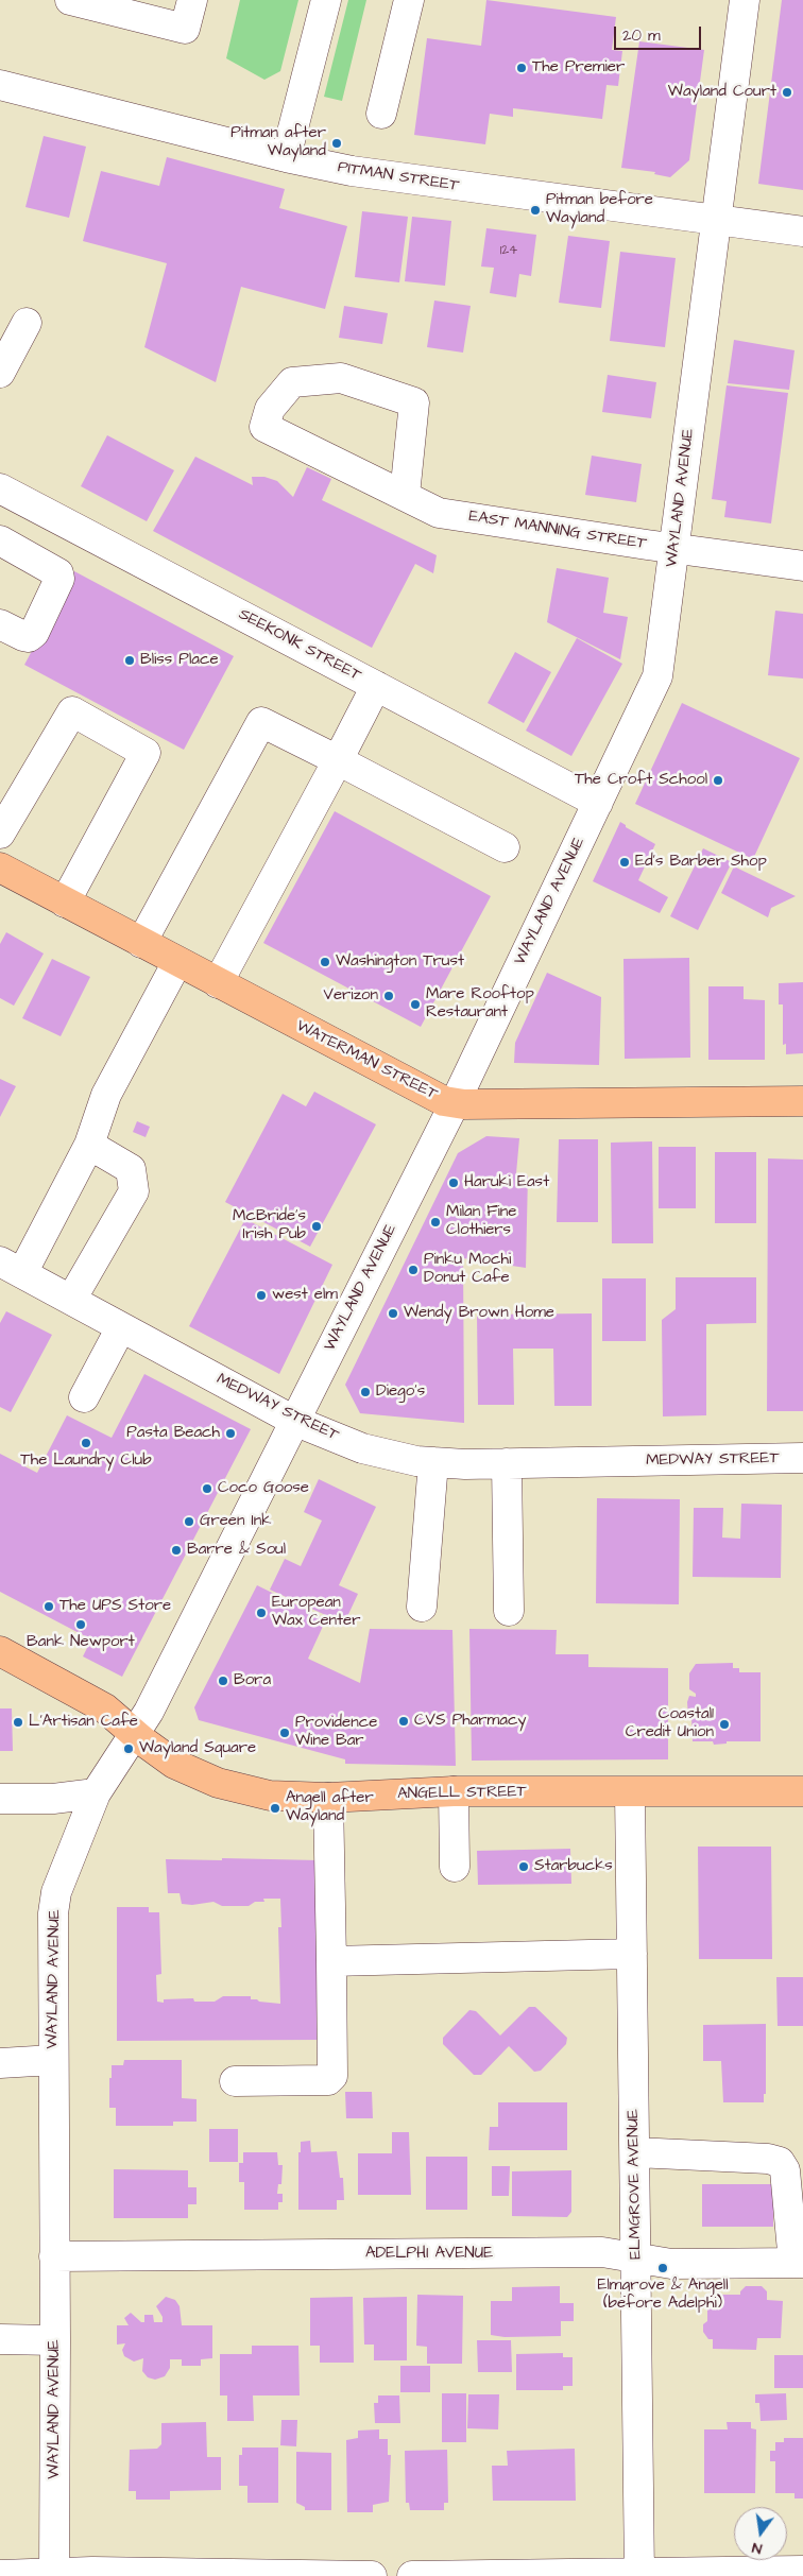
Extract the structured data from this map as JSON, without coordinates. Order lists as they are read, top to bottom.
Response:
{
  "streets": {
    "main road": ["WATERMAN STREET", "ANGELL STREET"],
    "street": [
      "PITMAN STREET",
      "WAYLAND AVENUE",
      "EAST MANNING STREET",
      "SEEKONK STREET",
      "MEDWAY STREET",
      "ELMGROVE AVENUE",
      "ADELPHI AVENUE"
    ]
  },
  "crossings": [
    ["PITMAN STREET", "WAYLAND AVENUE"],
    ["WAYLAND AVENUE", "EAST MANNING STREET"],
    ["WAYLAND AVENUE", "SEEKONK STREET"],
    ["WAYLAND AVENUE", "WATERMAN STREET"],
    ["WAYLAND AVENUE", "MEDWAY STREET"],
    ["WAYLAND AVENUE", "ANGELL STREET"],
    ["WAYLAND AVENUE", "ADELPHI AVENUE"],
    ["ANGELL STREET", "ELMGROVE AVENUE"],
    ["ELMGROVE AVENUE", "ADELPHI AVENUE"]
  ],
  "places": [
    "The Premier",
    "Wayland Court",
    "Pitman after Wayland",
    "Pitman before Wayland",
    "Bliss Place",
    "The Croft School",
    "Ed's Barber Shop",
    "Washington Trust",
    "Verizon",
    "Mare Rooftop Restaurant",
    "Haruki East",
    "Milan Fine Clothiers",
    "McBride's Irish Pub",
    "Pinku Mochi Donut Cafe",
    "west elm",
    "Wendy Brown Home",
    "Diego's",
    "Pasta Beach",
    "The Laundry Club",
    "Coco Goose",
    "Green Ink",
    "Barre & Soul",
    "The UPS Store",
    "European Wax Center",
    "Bank Newport",
    "Bora",
    "CVS Pharmacy",
    "L'Artisan Cafe",
    "Coastal1 Credit Union",
    "Providence Wine Bar",
    "Wayland Square",
    "Angell after Wayland",
    "Starbucks",
    "Elmgrove & Angell (before Adelphi)"
  ],
  "house_numbers": ["124"],
  "scale_bar": "20 m",
  "north": "bottom"
}
